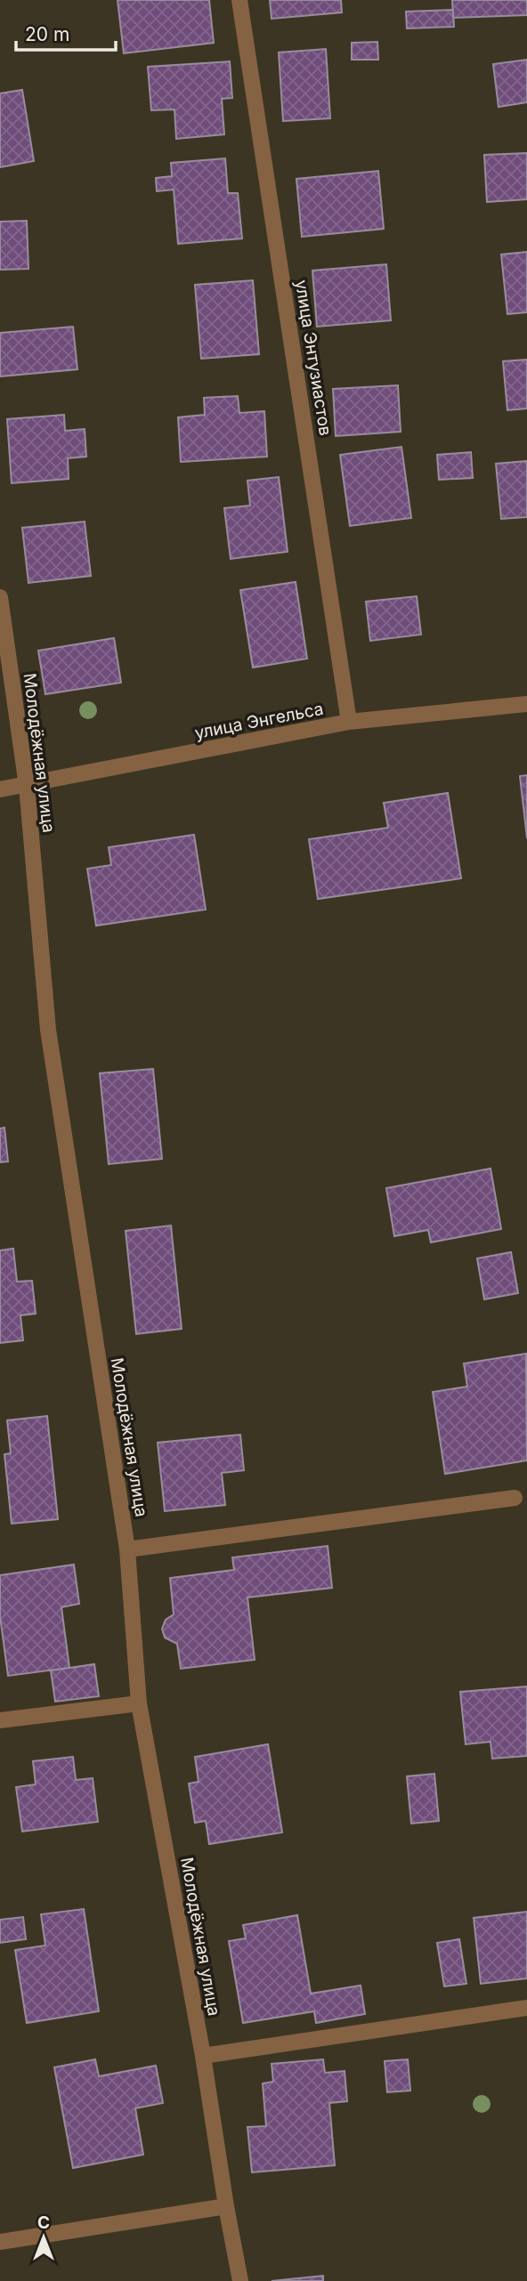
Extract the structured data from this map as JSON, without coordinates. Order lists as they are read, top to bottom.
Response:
{
  "streets": {
    "street": ["улица Энтузиастов", "улица Энгельса", "Молодёжная улица"]
  },
  "crossings": [
    ["улица Энтузиастов", "улица Энгельса"],
    ["улица Энгельса", "Молодёжная улица"]
  ],
  "scale_bar": "20 m",
  "north": "top"
}
